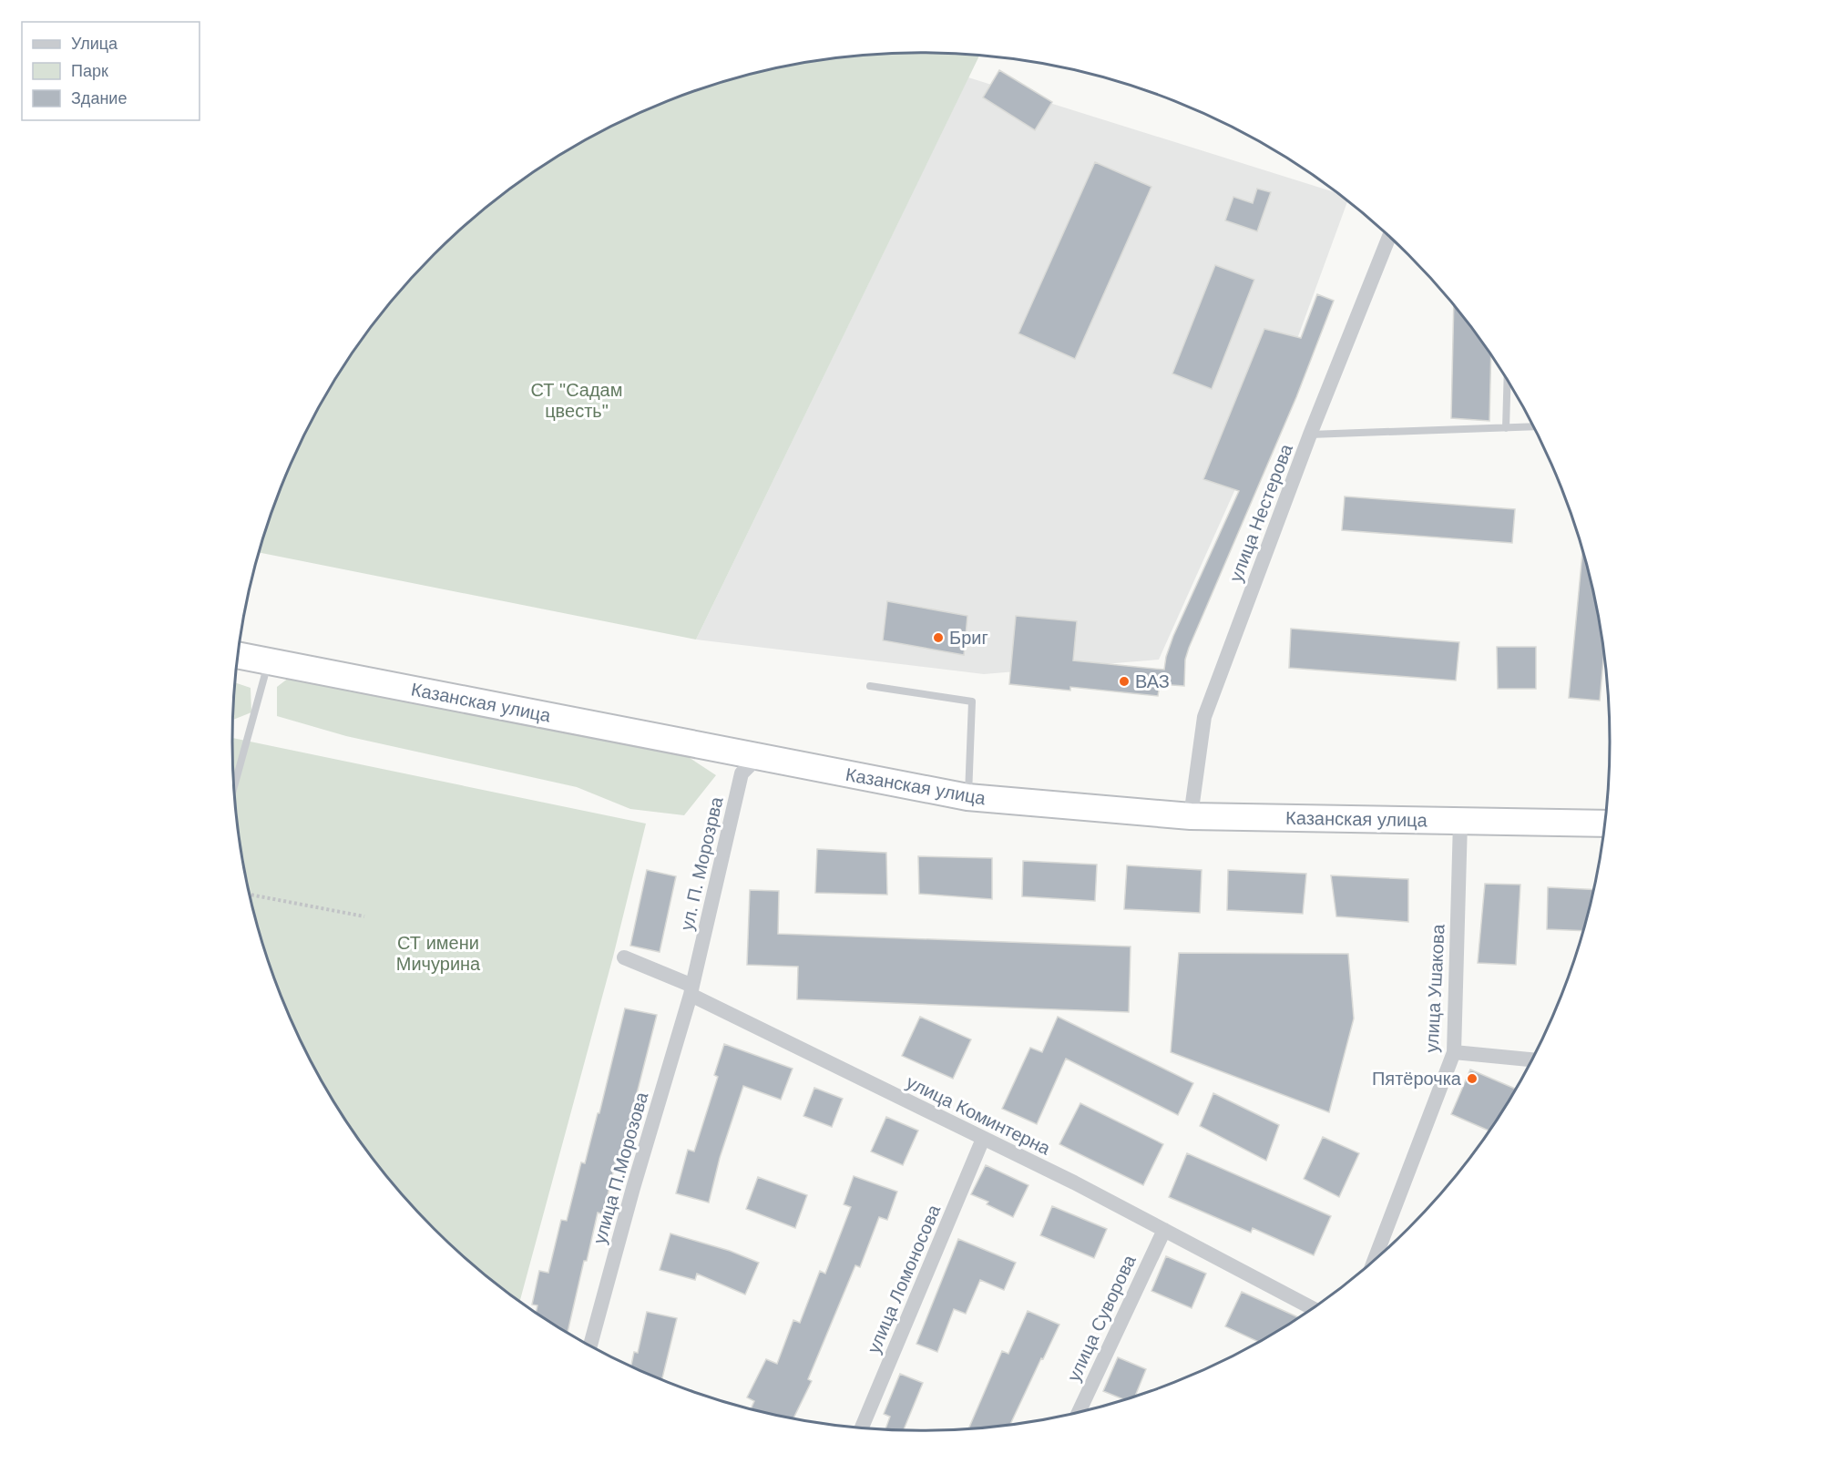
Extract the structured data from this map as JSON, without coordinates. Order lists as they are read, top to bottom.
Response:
{
  "streets": {
    "highway": ["Казанская улица"],
    "street": [
      "улица Нестерова",
      "ул. П. Морозрва",
      "улица Ушакова",
      "улица Коминтерна",
      "улица П.Морозова",
      "улица Ломоносова",
      "улица Суворова"
    ]
  },
  "crossings": [
    ["улица Нестерова", "Казанская улица"],
    ["Казанская улица", "ул. П. Морозрва"],
    ["Казанская улица", "улица Ушакова"],
    ["ул. П. Морозрва", "улица Коминтерна"],
    ["ул. П. Морозрва", "улица П.Морозова"],
    ["улица Коминтерна", "улица П.Морозова"],
    ["улица Коминтерна", "улица Ломоносова"],
    ["улица Коминтерна", "улица Суворова"]
  ],
  "parks": ["СТ \"Садам цвесть\"", "СТ имени Мичурина"],
  "places": ["Бриг", "ВАЗ", "Пятёрочка"],
  "legend": ["Улица", "Парк", "Здание"]
}
